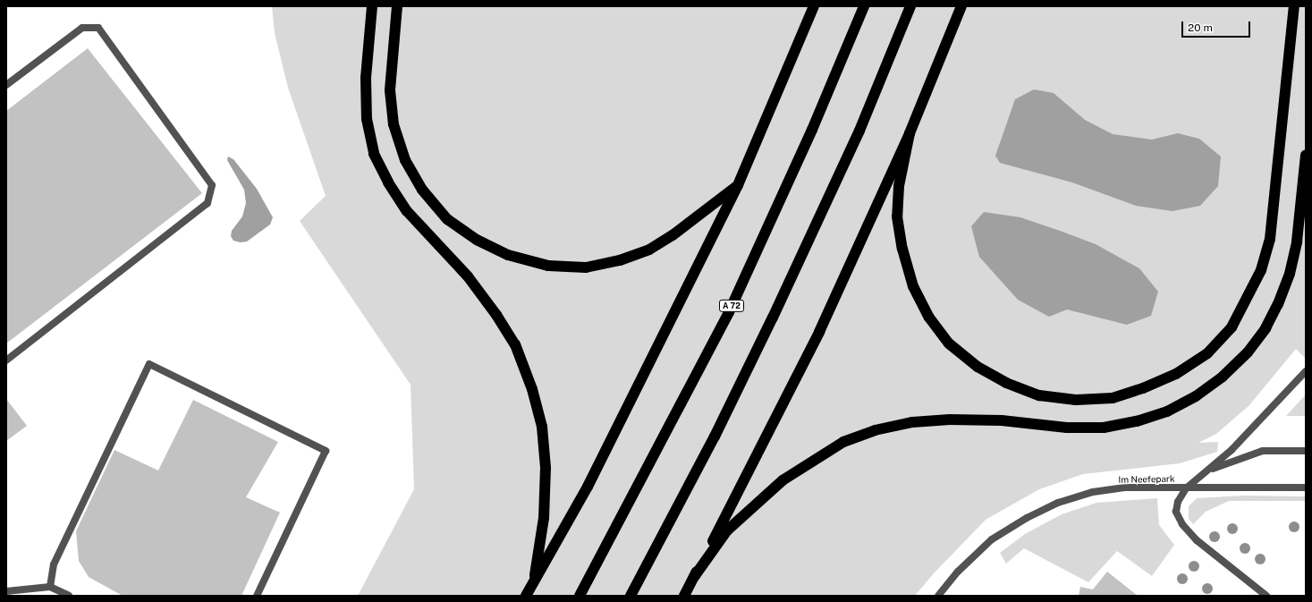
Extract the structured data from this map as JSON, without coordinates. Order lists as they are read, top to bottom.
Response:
{
  "streets": {
    "highway": ["A 72"],
    "street": ["Im Neefepark"]
  },
  "scale_bar": "20 m"
}
